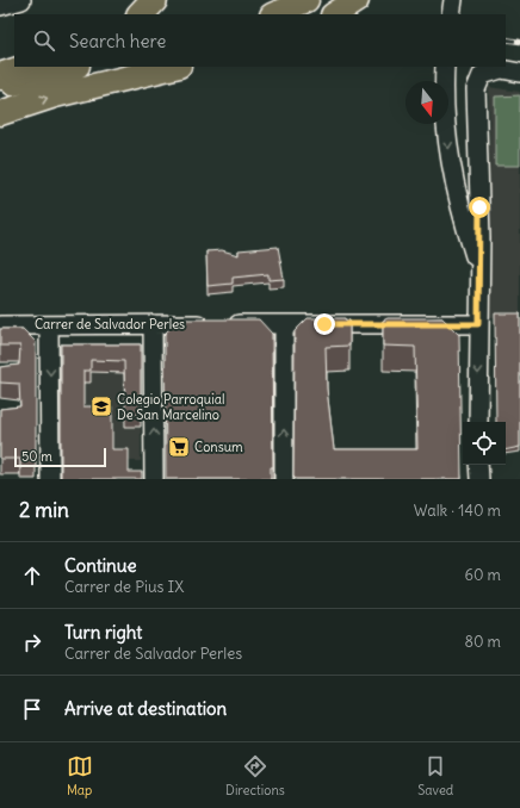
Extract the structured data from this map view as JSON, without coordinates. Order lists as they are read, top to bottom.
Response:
{
  "streets": {
    "street": ["Carrer de Salvador Perles"]
  },
  "places": {
    "school or university": ["Colegio Parroquial De San Marcelino"],
    "supermarket": ["Consum"]
  },
  "scale_bar": "50 m",
  "north": "bottom",
  "page": {
    "search": "Search here",
    "scale": "50 m",
    "heading": ["2 min", "Walk · 140 m"],
    "list": [
      ["Continue", "Carrer de Pius IX", "60 m"],
      ["Turn right", "Carrer de Salvador Perles", "80 m"],
      "Arrive at destination"
    ],
    "nav": ["Map", "Directions", "Saved"]
  }
}
